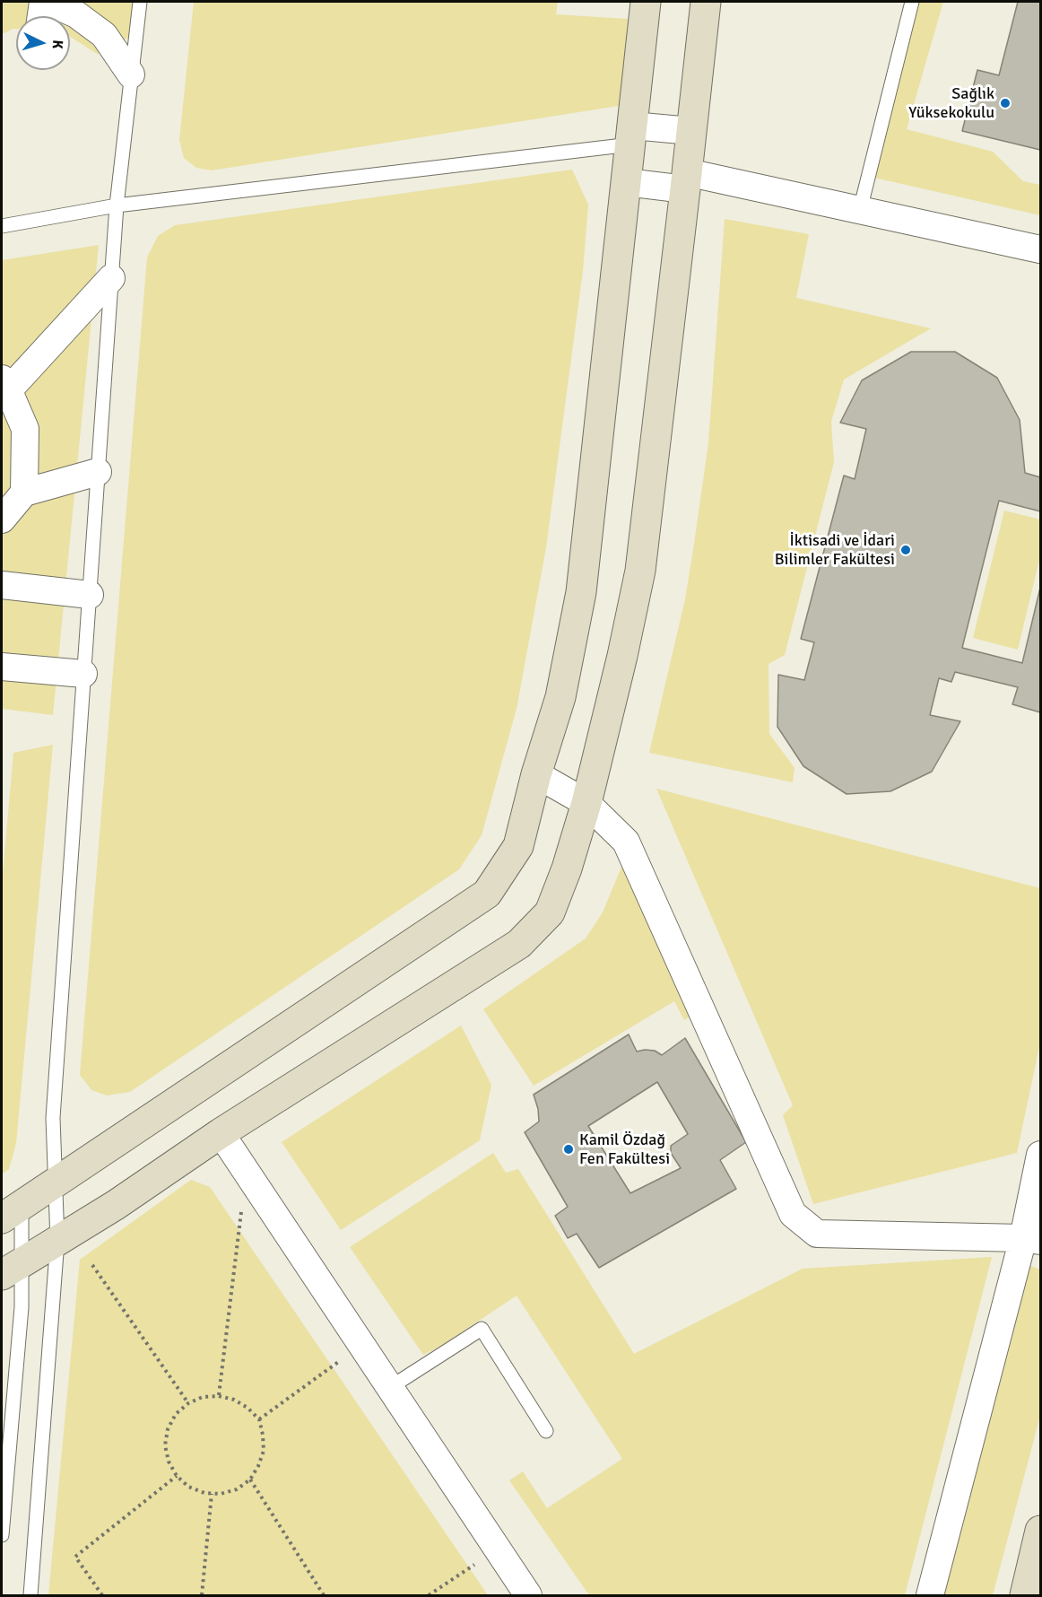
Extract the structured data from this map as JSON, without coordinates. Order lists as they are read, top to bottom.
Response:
{
  "places": ["Sağlık Yüksekokulu", "İktisadi ve İdari Bilimler Fakültesi", "Kamil Özdağ Fen Fakültesi"],
  "north": "right"
}
